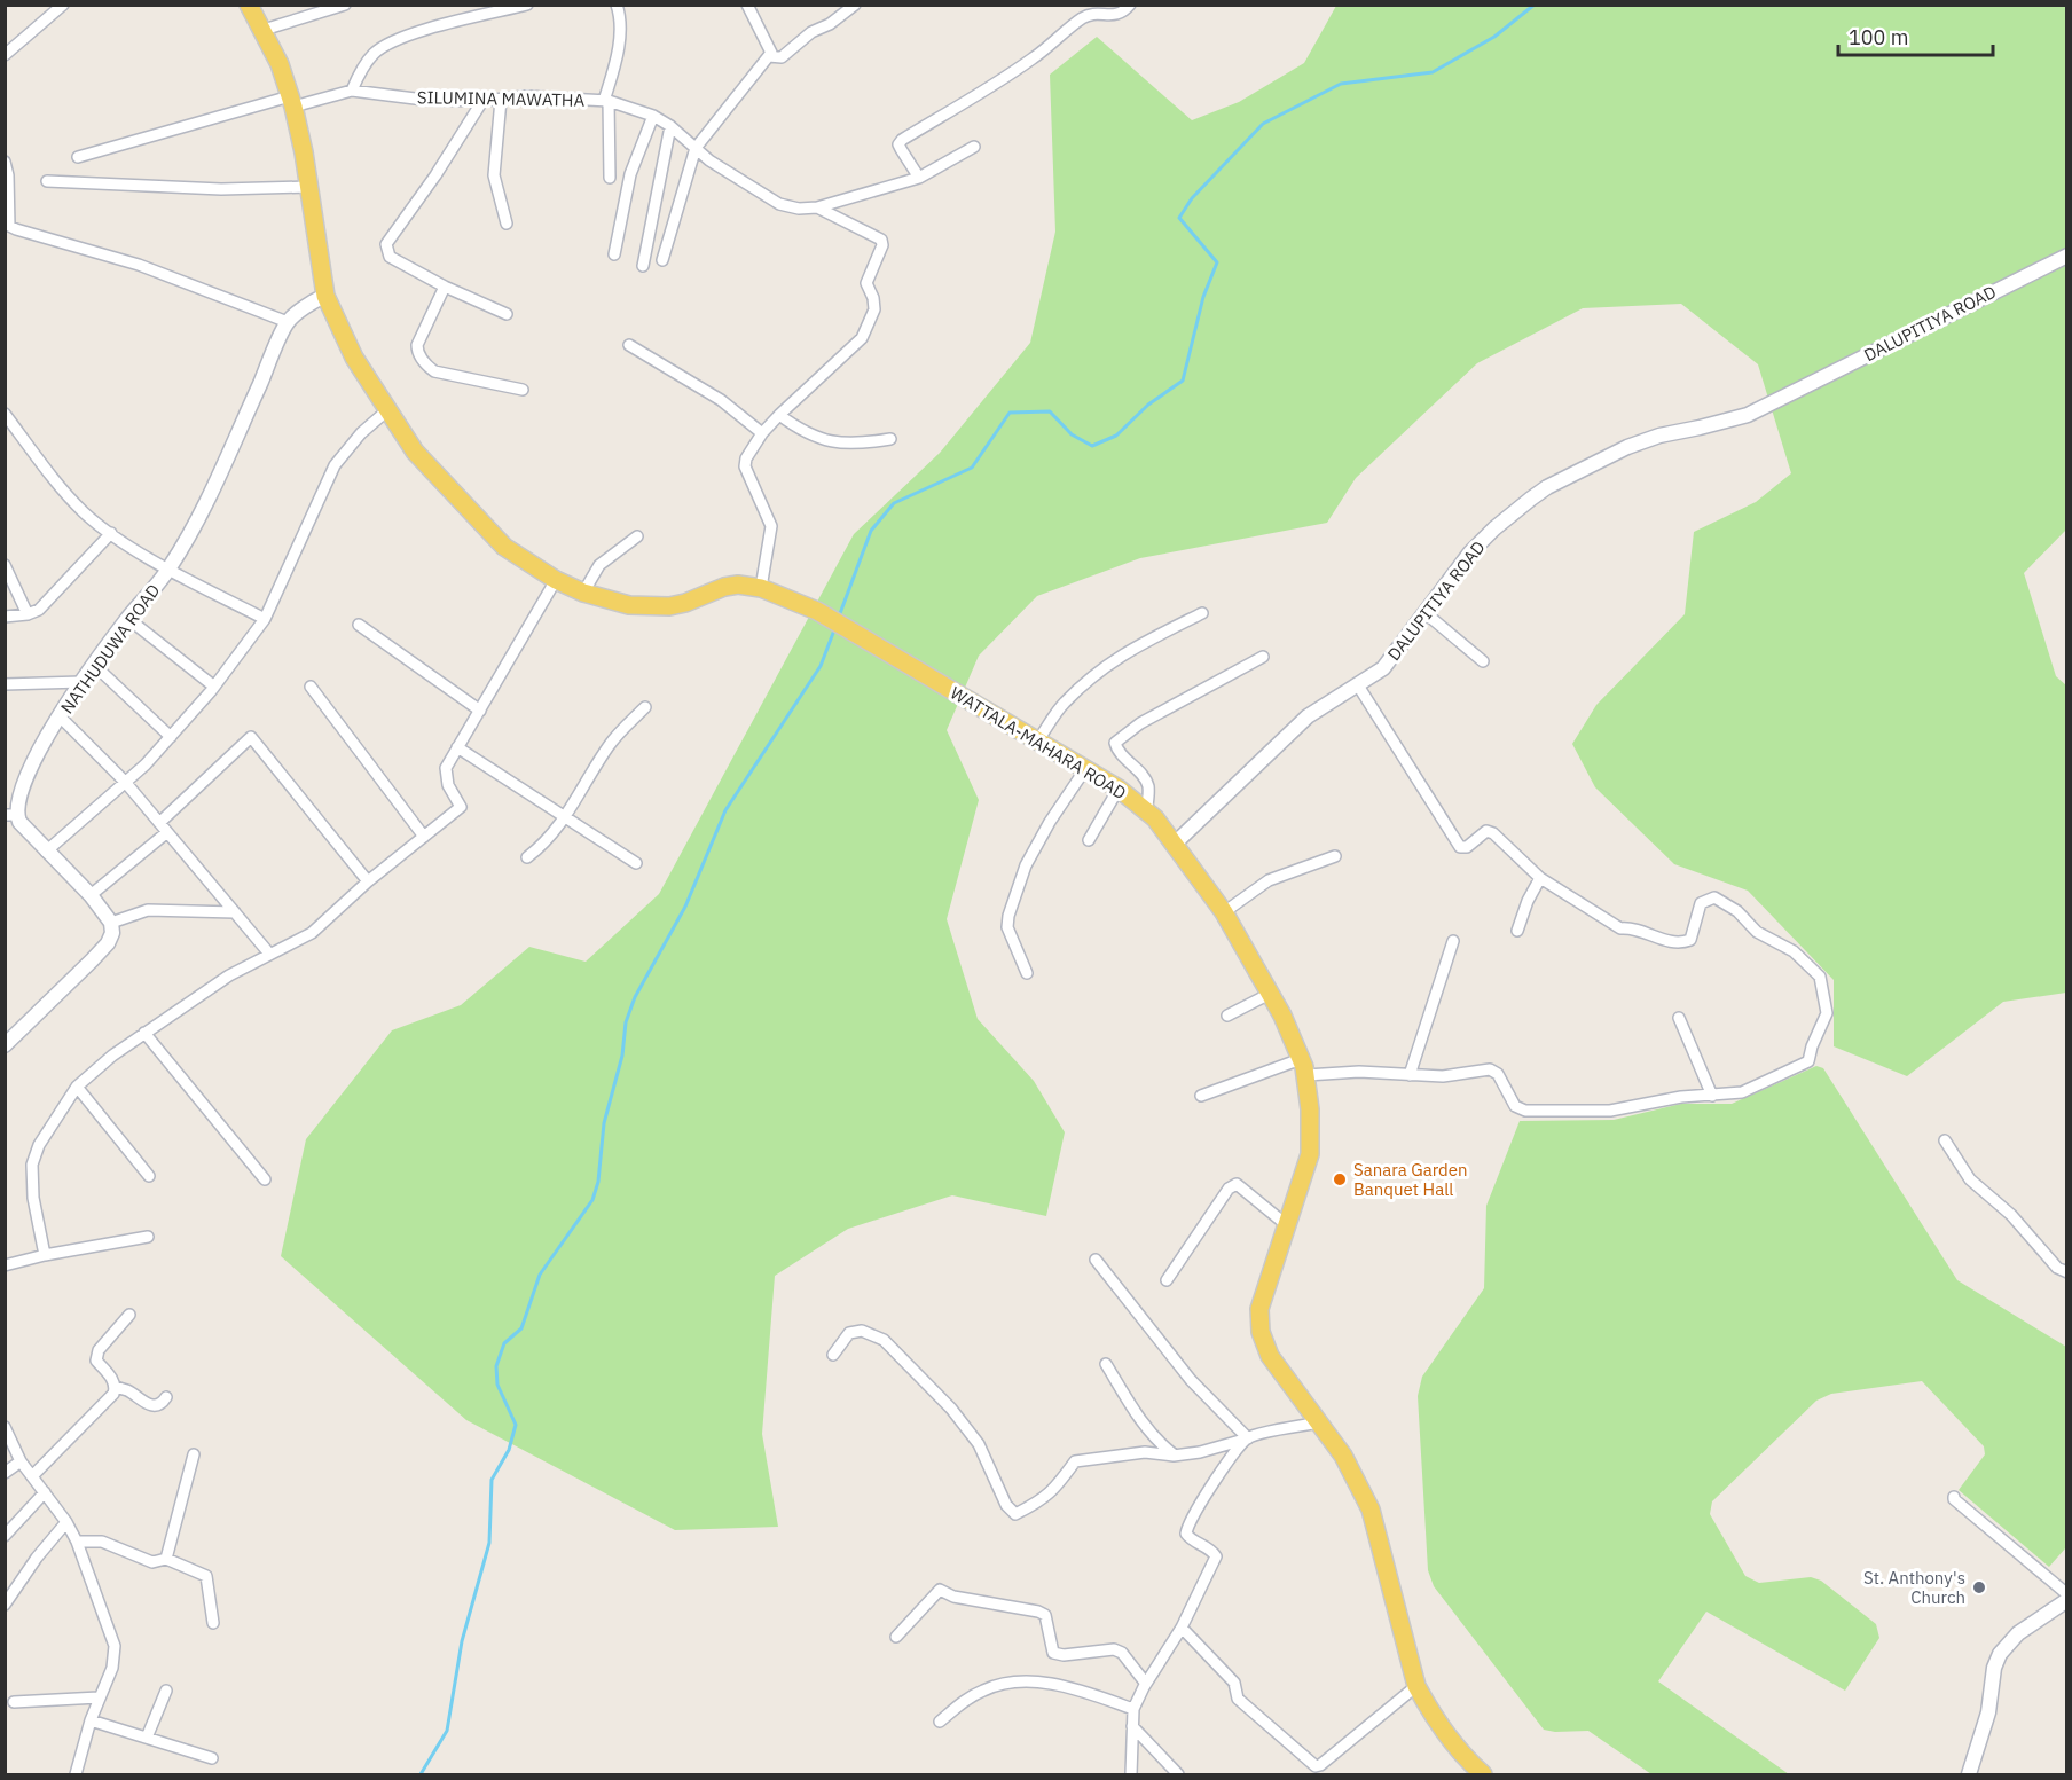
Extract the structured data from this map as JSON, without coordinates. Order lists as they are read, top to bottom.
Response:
{
  "streets": {
    "main road": ["WATTALA-MAHARA ROAD"],
    "street": ["SILUMINA MAWATHA", "DALUPITIYA ROAD", "NATHUDUWA ROAD"]
  },
  "crossings": [
    ["SILUMINA MAWATHA", "WATTALA-MAHARA ROAD"],
    ["DALUPITIYA ROAD", "WATTALA-MAHARA ROAD"],
    ["NATHUDUWA ROAD", "WATTALA-MAHARA ROAD"]
  ],
  "places": ["Sanara Garden Banquet Hall", "St. Anthony's Church"],
  "scale_bar": "100 m"
}
